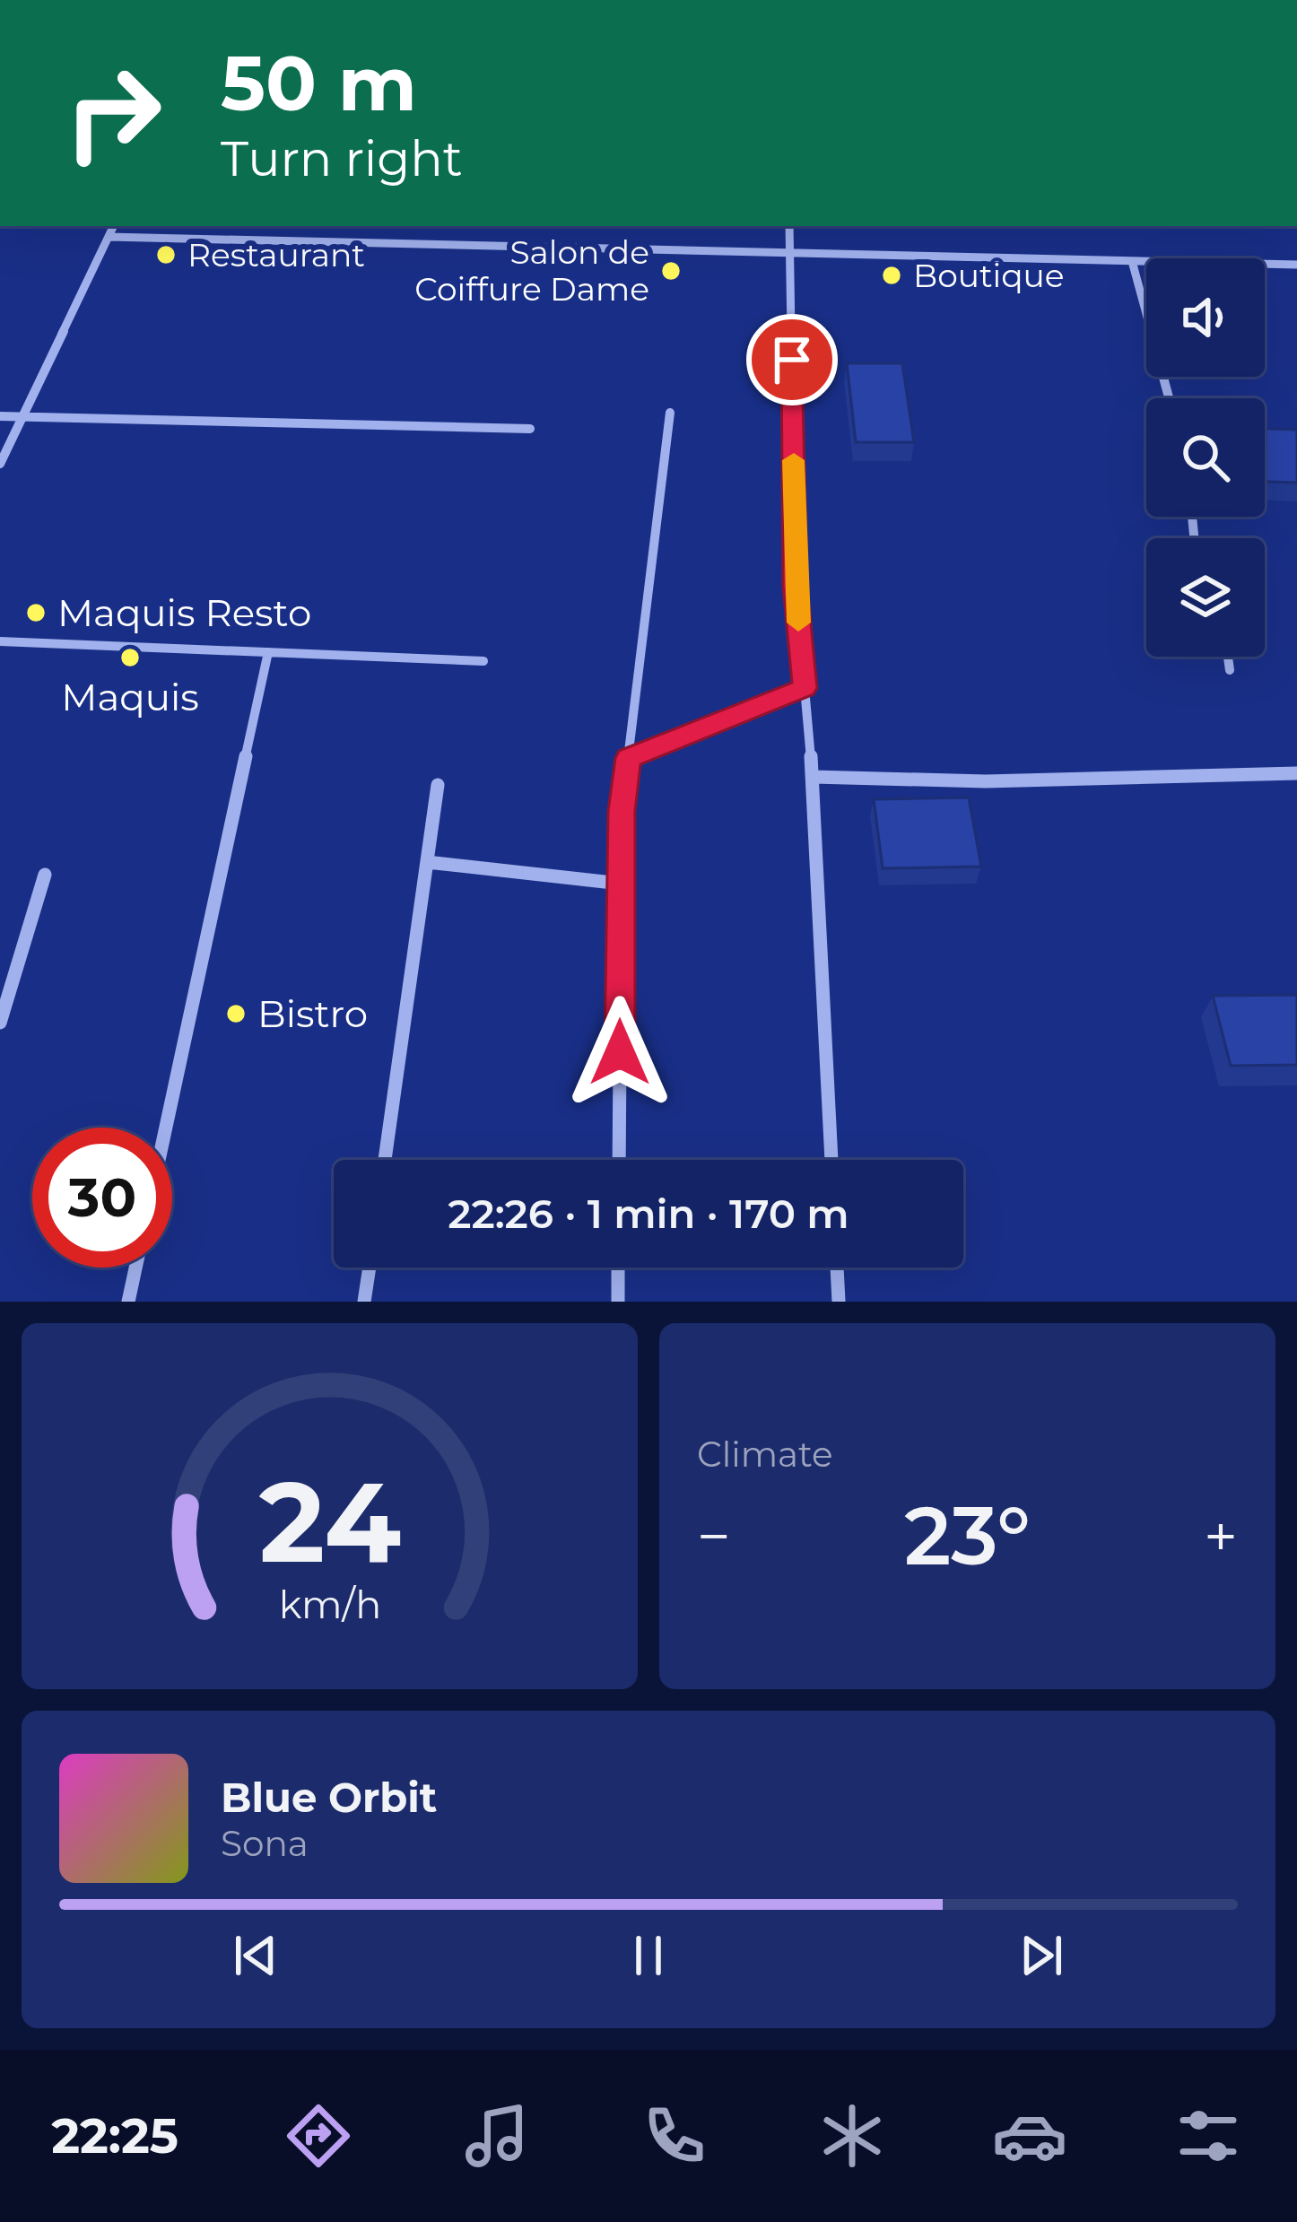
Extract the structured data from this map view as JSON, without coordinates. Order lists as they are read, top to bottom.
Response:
{
  "places": [
    "Restaurant",
    "Salon de Coiffure Dame",
    "Boutique",
    "Maquis Resto",
    "Maquis",
    "Bistro"
  ],
  "page": {
    "turn": ["50 m", "Turn right"],
    "limit": "30",
    "trip": "22:26 · 1 min · 170 m",
    "tile": "Climate",
    "heat": ["−", "23°", "+"],
    "song": ["Blue Orbit", "Sona"],
    "tabs": "22:25",
    "gauge": ["24", "km/h"]
  }
}
